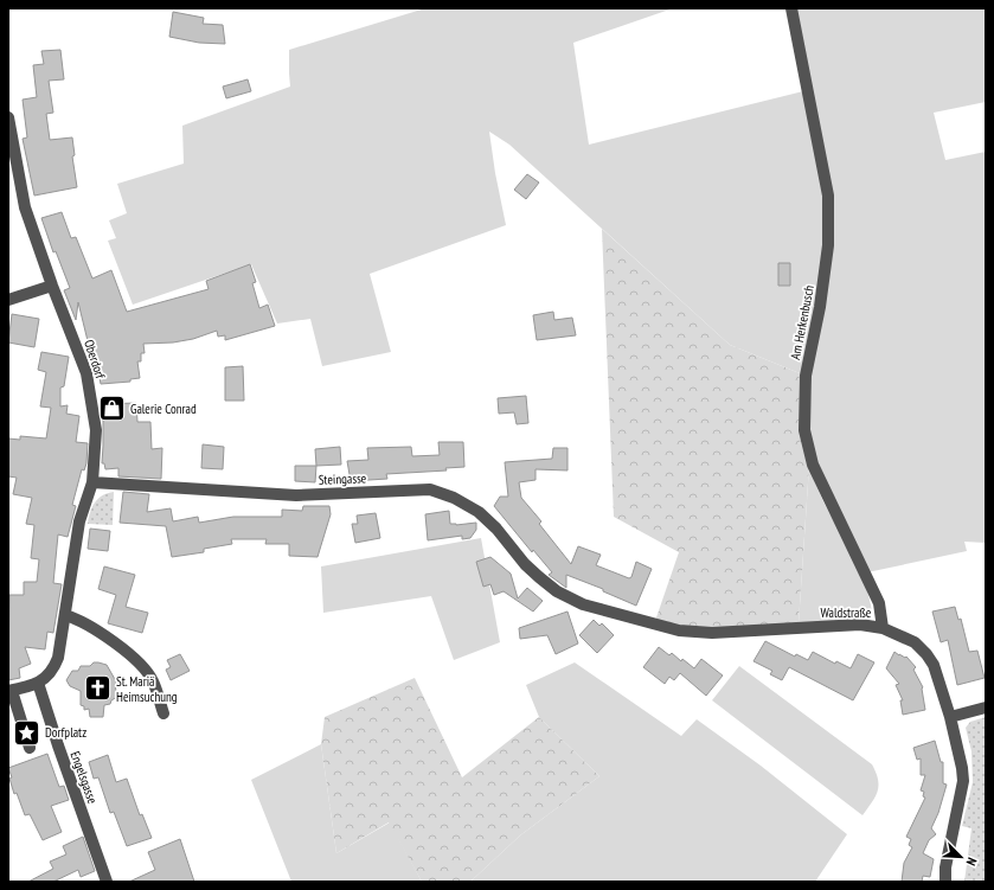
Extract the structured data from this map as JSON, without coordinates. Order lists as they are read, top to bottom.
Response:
{
  "streets": {
    "street": [
      "Am Herkenbusch",
      "Oberdorf",
      "Steingasse",
      "Waldstraße",
      "Engelsgasse"
    ]
  },
  "crossings": [
    ["Am Herkenbusch", "Waldstraße"],
    ["Oberdorf", "Steingasse"],
    ["Oberdorf", "Engelsgasse"],
    ["Steingasse", "Waldstraße"]
  ],
  "places": {
    "shop": ["Galerie Conrad"],
    "church": ["St. Mariä Heimsuchung"],
    "place": ["Dorfplatz"]
  },
  "north": "bottom right"
}
